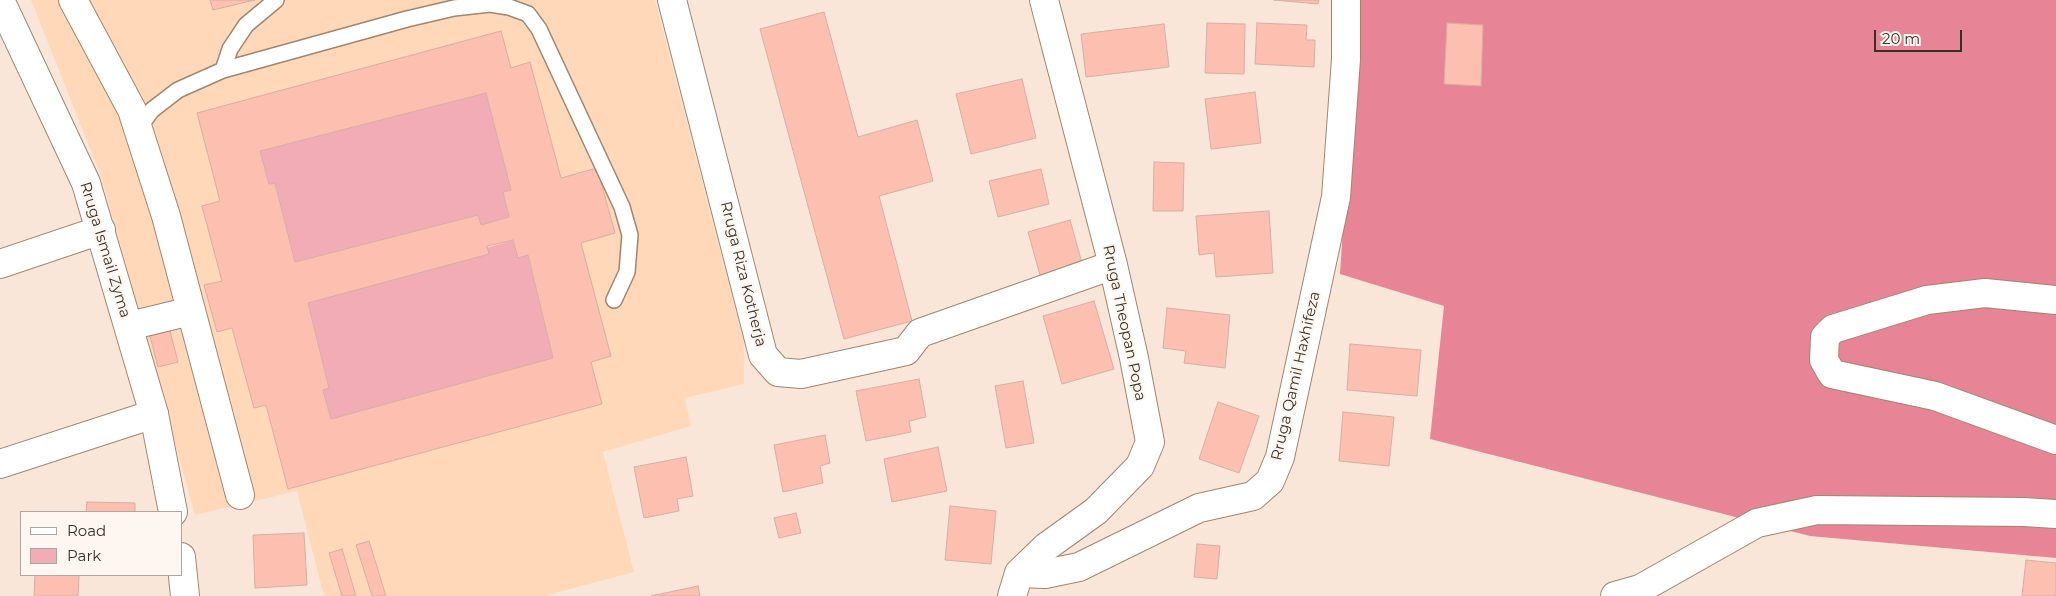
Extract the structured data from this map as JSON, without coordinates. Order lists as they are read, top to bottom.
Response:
{
  "streets": {
    "street": [
      "Rruga Ismail Zyma",
      "Rruga Riza Kotherja",
      "Rruga Theopan Popa",
      "Rruga Qamil Haxhifeza"
    ]
  },
  "crossings": [
    ["Rruga Riza Kotherja", "Rruga Theopan Popa"],
    ["Rruga Theopan Popa", "Rruga Qamil Haxhifeza"]
  ],
  "legend": ["Road", "Park"],
  "scale_bar": "20 m"
}
